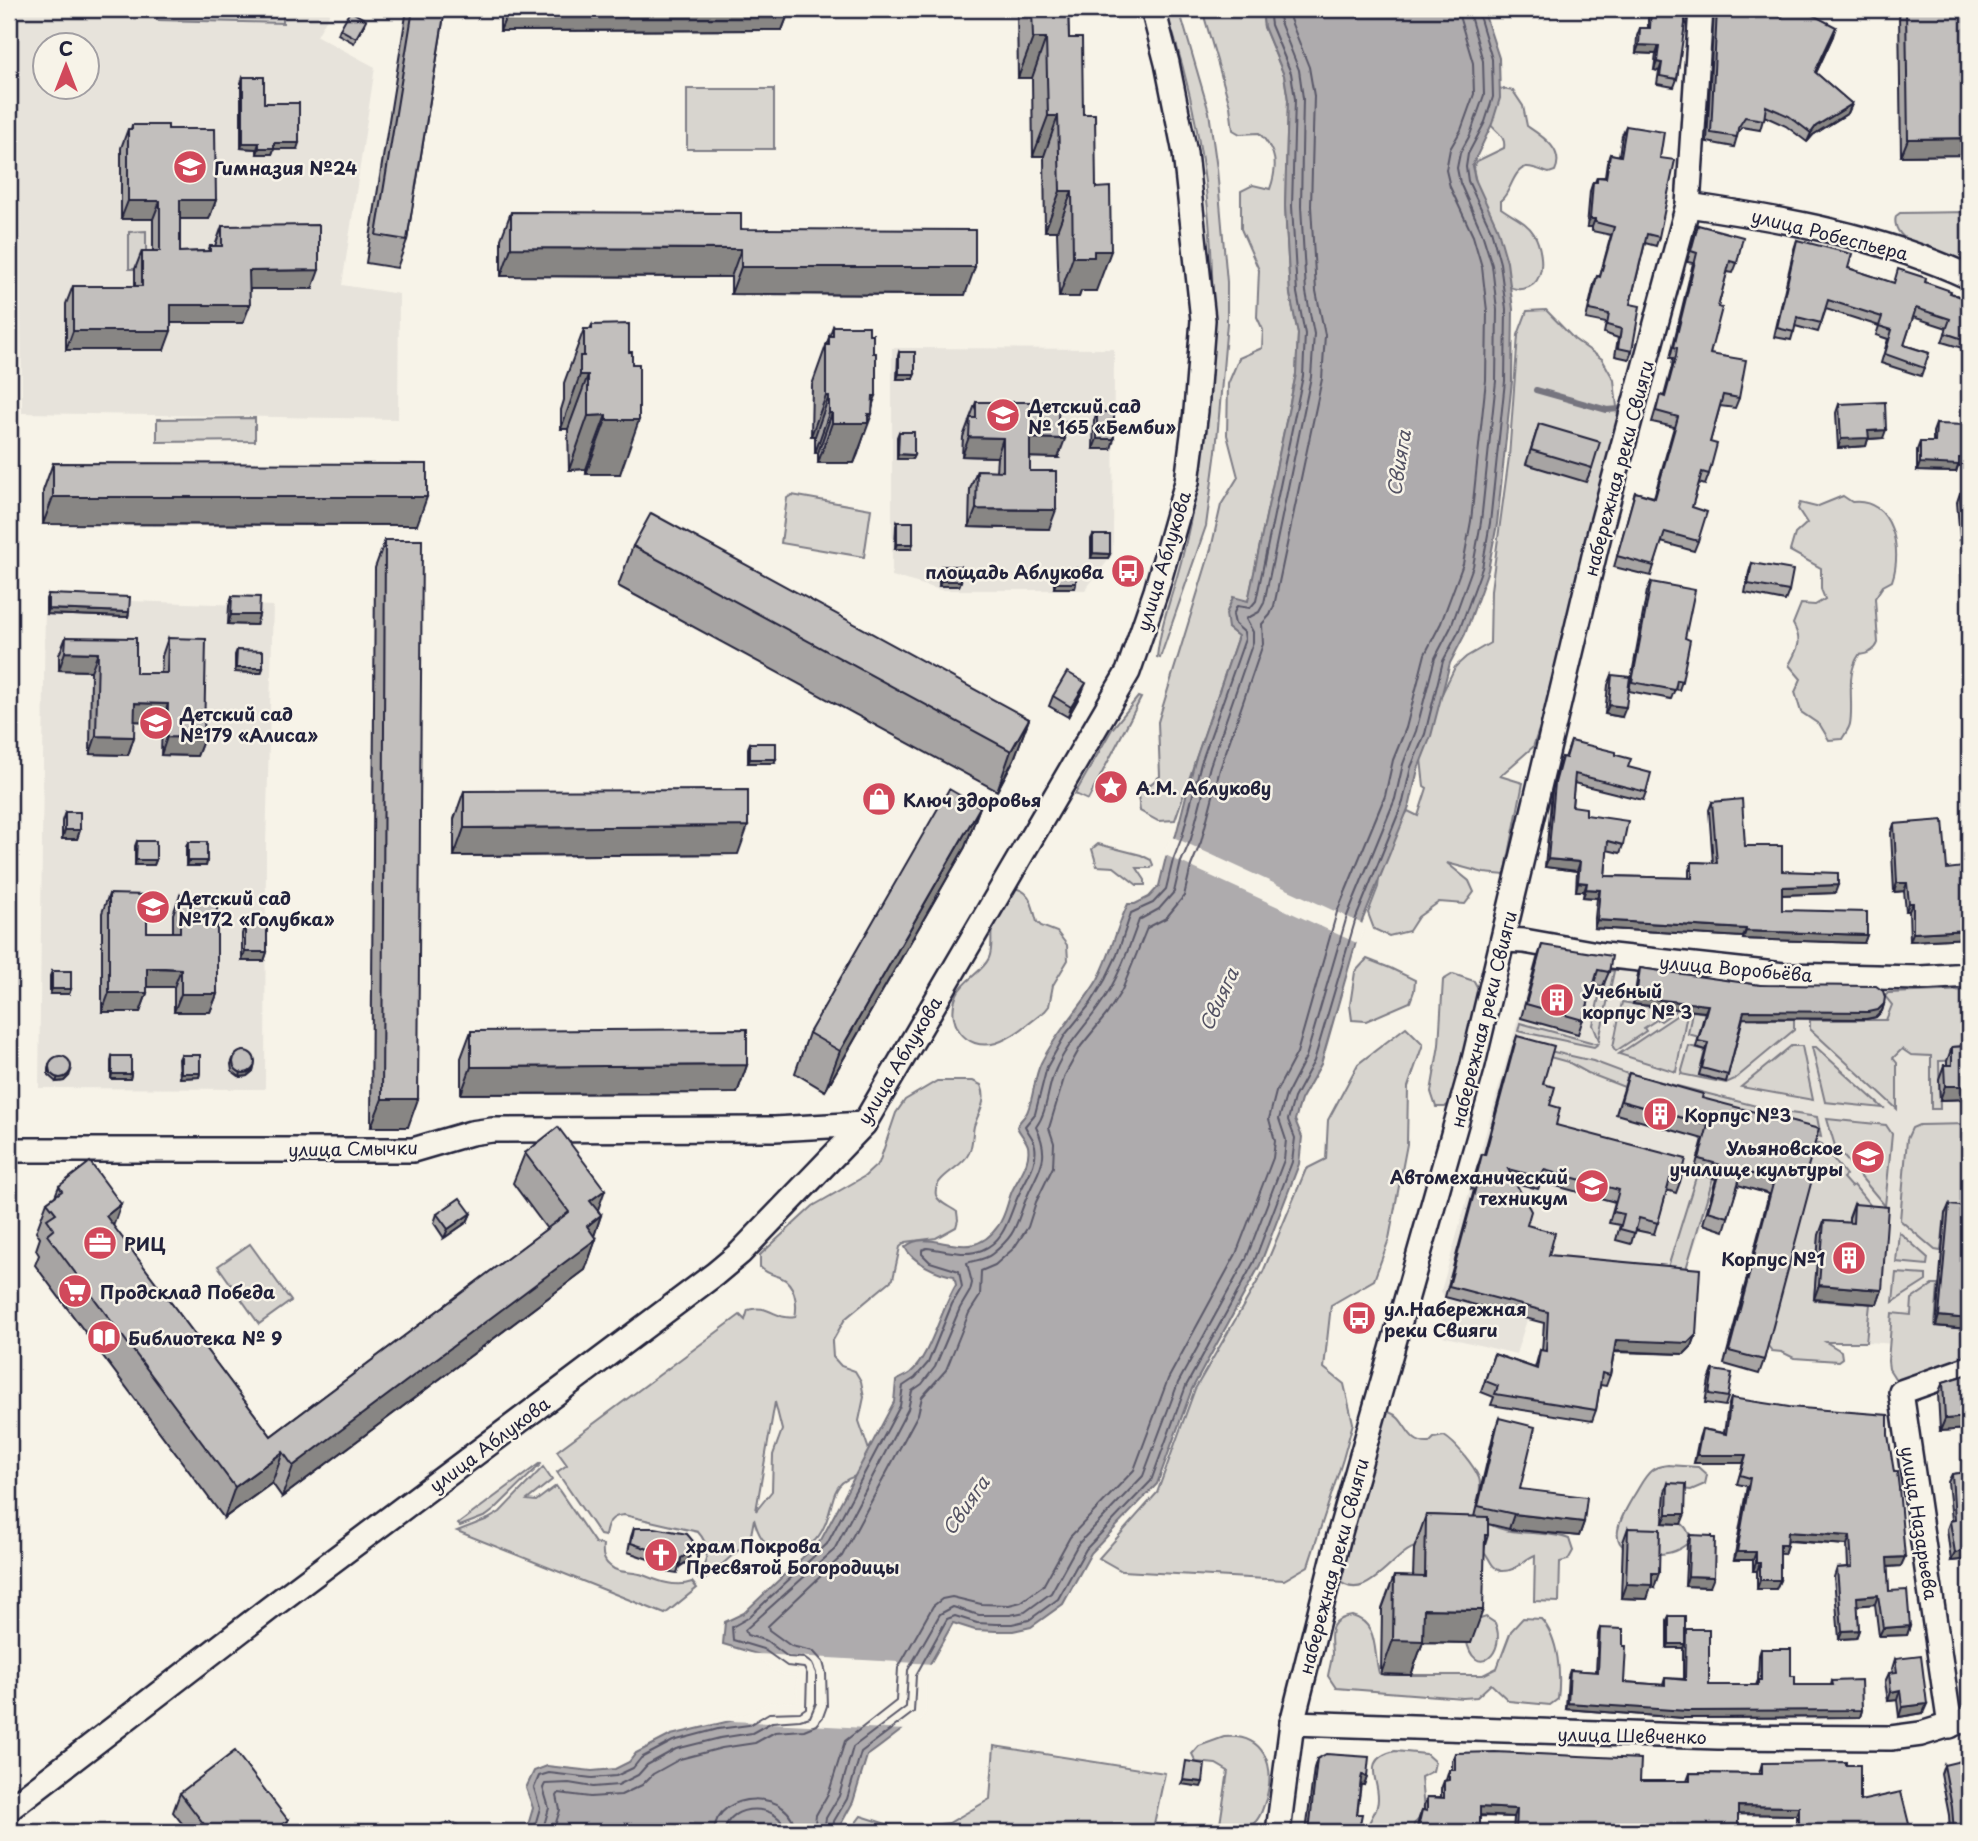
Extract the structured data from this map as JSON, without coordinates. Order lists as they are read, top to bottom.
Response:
{
  "streets": {
    "street": [
      "улица Робеспьера",
      "набережная реки Свияги",
      "улица Аблукова",
      "улица Воробьёва",
      "улица Смычки",
      "улица Назарьева",
      "улица Шевченко"
    ]
  },
  "crossings": [
    ["улица Робеспьера", "набережная реки Свияги"],
    ["набережная реки Свияги", "улица Воробьёва"],
    ["набережная реки Свияги", "улица Шевченко"],
    ["улица Аблукова", "улица Смычки"],
    ["улица Назарьева", "улица Шевченко"]
  ],
  "water": ["Свияга"],
  "places": {
    "school or university": [
      "Гимназия №24",
      "Детский сад № 165 «Бемби»",
      "Детский сад №179 «Алиса»",
      "Детский сад №172 «Голубка»",
      "Ульяновское училище культуры",
      "Автомеханический техникум"
    ],
    "bus stop": ["площадь Аблукова", "ул.Набережная реки Свияги"],
    "place": ["А.М. Аблукову"],
    "shop": ["Ключ здоровья"],
    "building": ["Учебный корпус № 3", "Корпус №3", "Корпус №1"],
    "office": ["РИЦ"],
    "supermarket": ["Продсклад Победа"],
    "library": ["Библиотека № 9"],
    "church": ["храм Покрова Пресвятой Богородицы"]
  },
  "north": "top"
}
